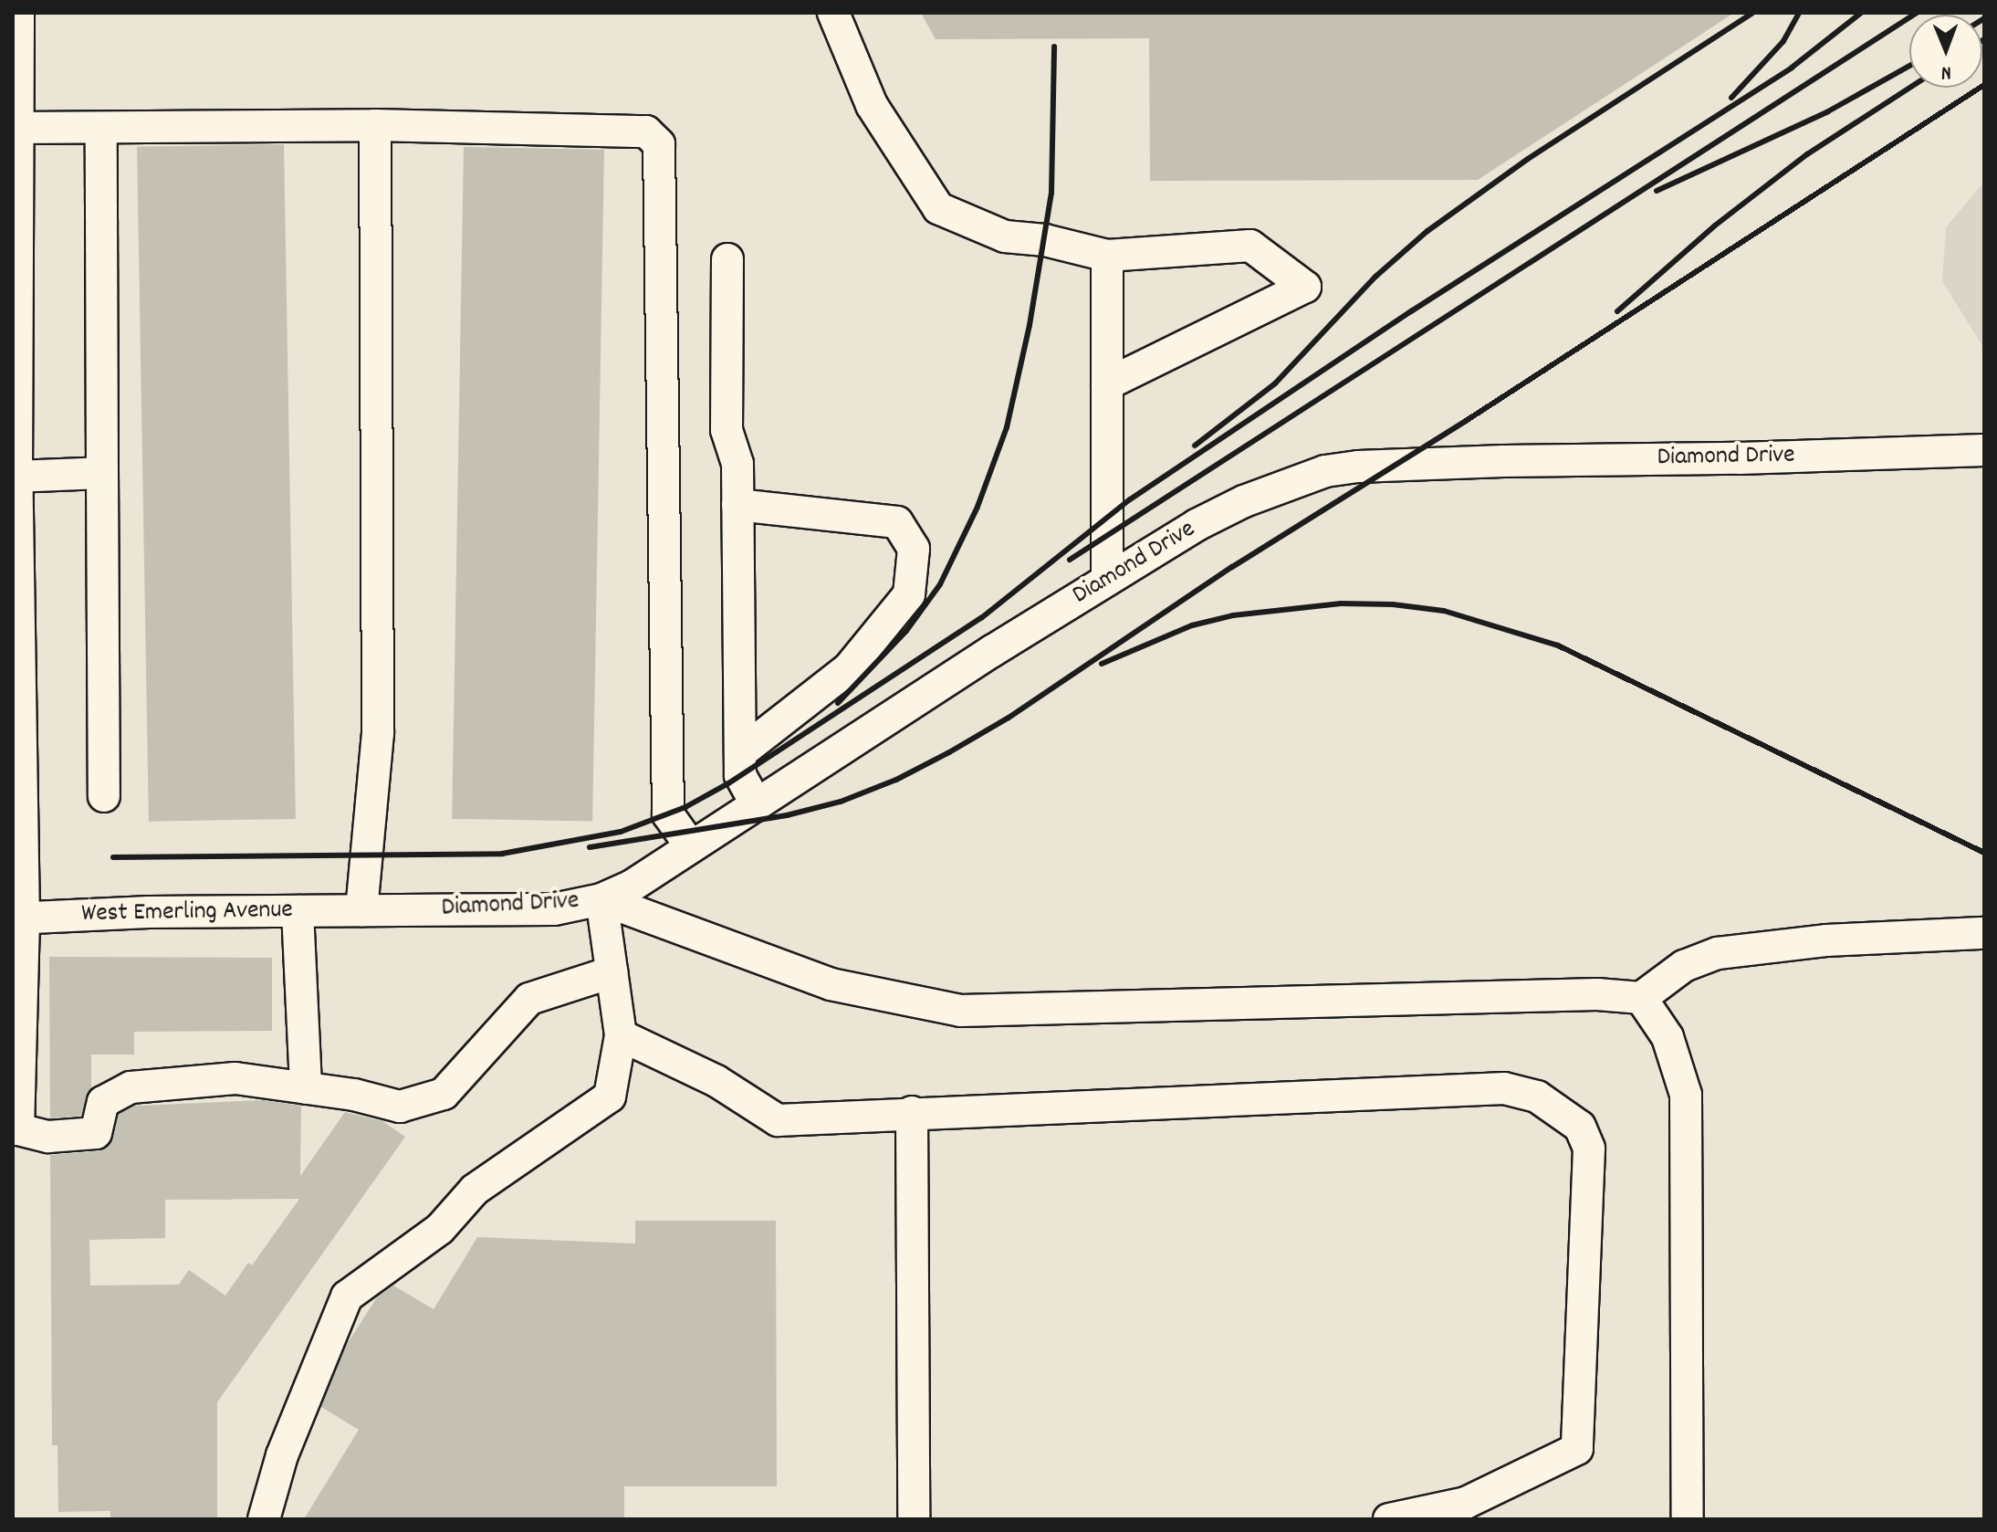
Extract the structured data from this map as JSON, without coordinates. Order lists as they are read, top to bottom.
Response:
{
  "streets": {
    "street": ["Diamond Drive", "West Emerling Avenue"]
  },
  "crossings": [
    ["Diamond Drive", "West Emerling Avenue"]
  ],
  "north": "bottom"
}
